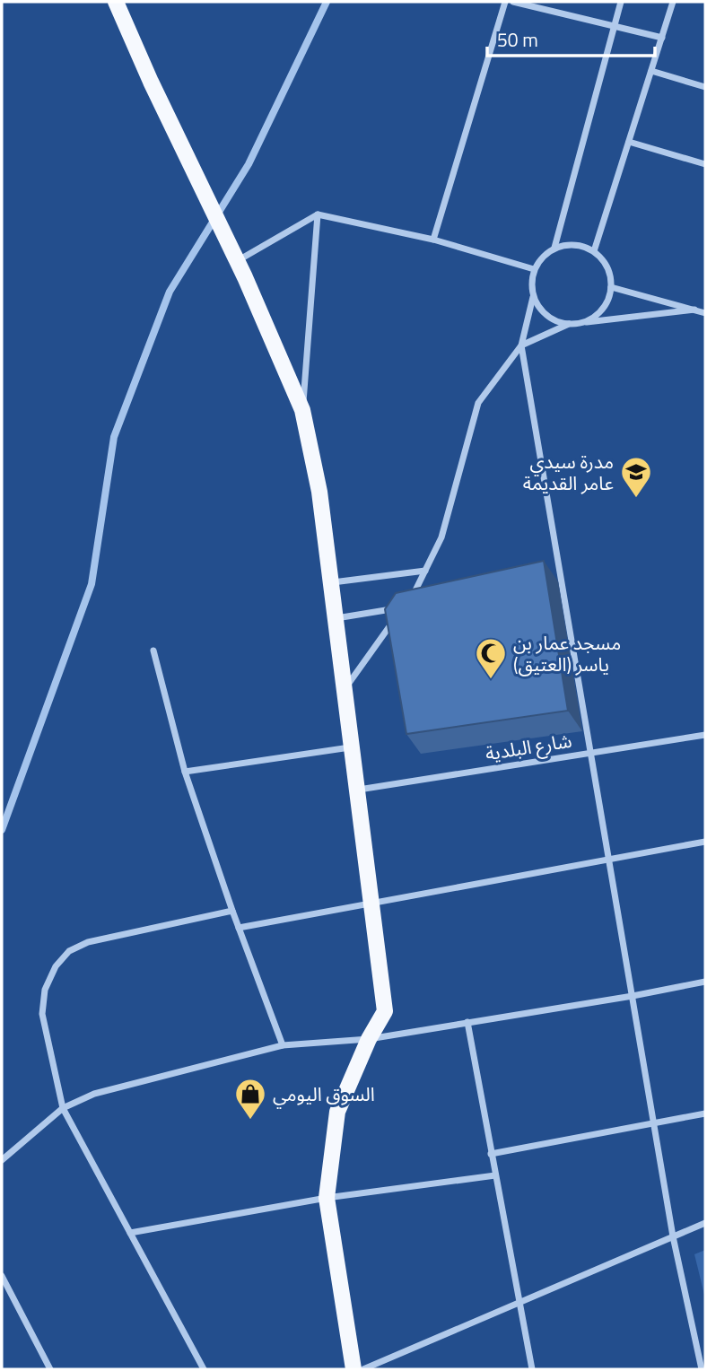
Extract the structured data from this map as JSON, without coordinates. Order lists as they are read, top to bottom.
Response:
{
  "streets": {
    "street": ["شارع البلدية"]
  },
  "places": {
    "school or university": ["مدرة سيدي عامر القديمة"],
    "mosque": ["مسجد عمار بن ياسر (العتيق)"],
    "shop": ["السوق اليومي"]
  },
  "scale_bar": "50 m"
}
